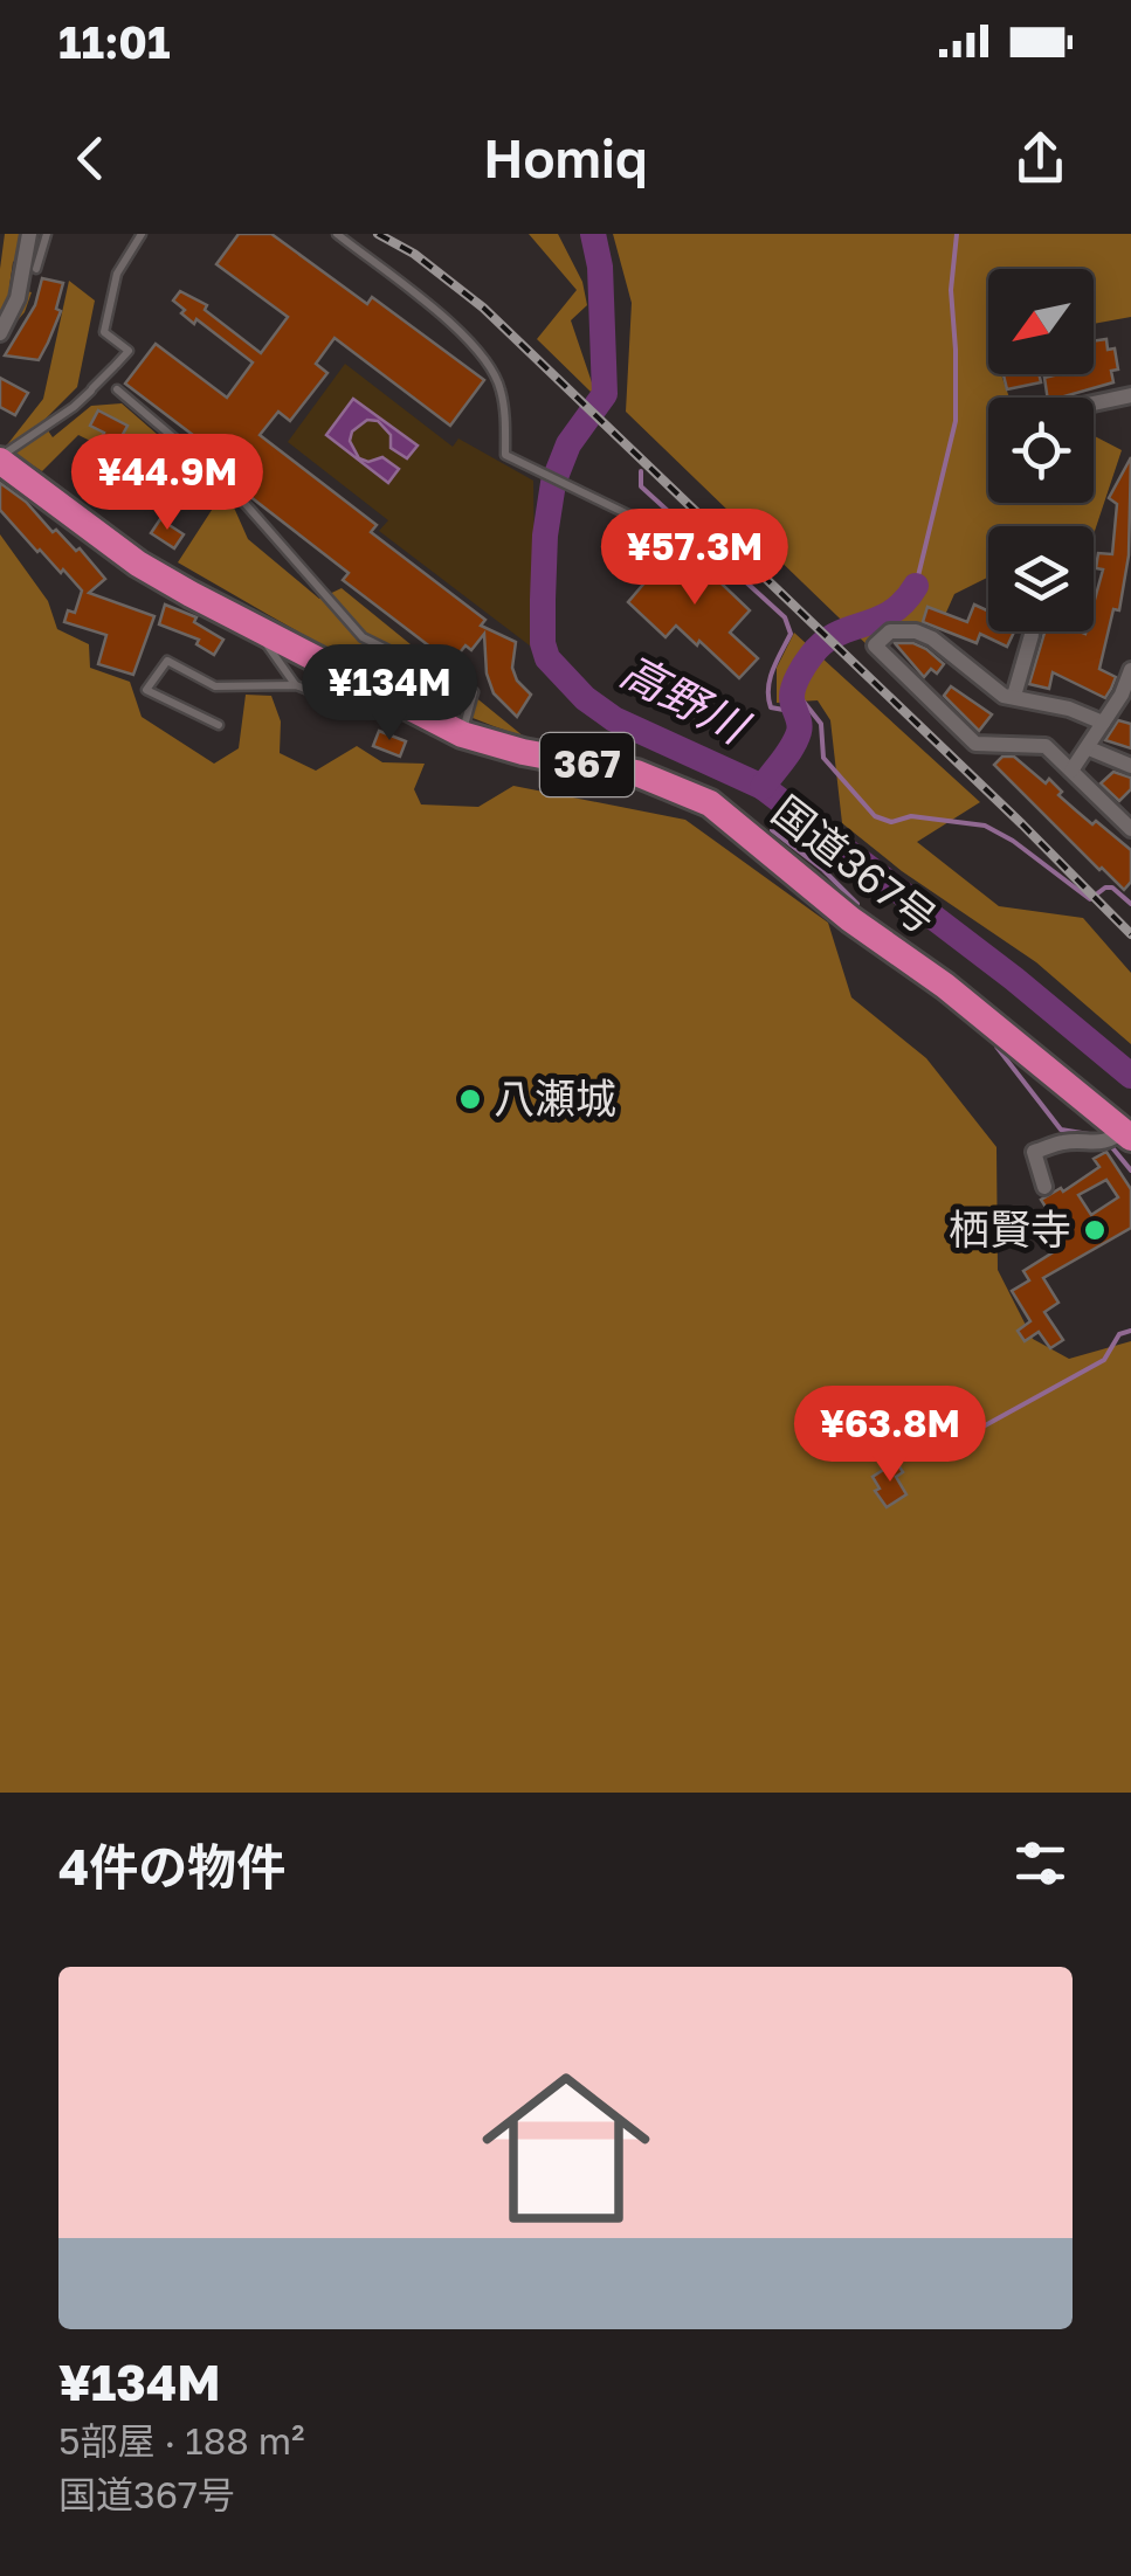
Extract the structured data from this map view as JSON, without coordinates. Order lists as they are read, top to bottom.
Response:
{
  "streets": {
    "highway": ["367", "国道367号"]
  },
  "water": ["高野川"],
  "places": ["八瀬城", "栖賢寺"],
  "north": "bottom left",
  "page": {
    "status": "11:01",
    "header": "Homiq",
    "price": [
      "¥44.9M",
      "¥57.3M",
      "¥134M",
      "¥63.8M"
    ],
    "heading": "4件の物件",
    "list": [
      {
        "name": "¥134M",
        "note": "5部屋 · 188 m² · 国道367号"
      }
    ]
  }
}
